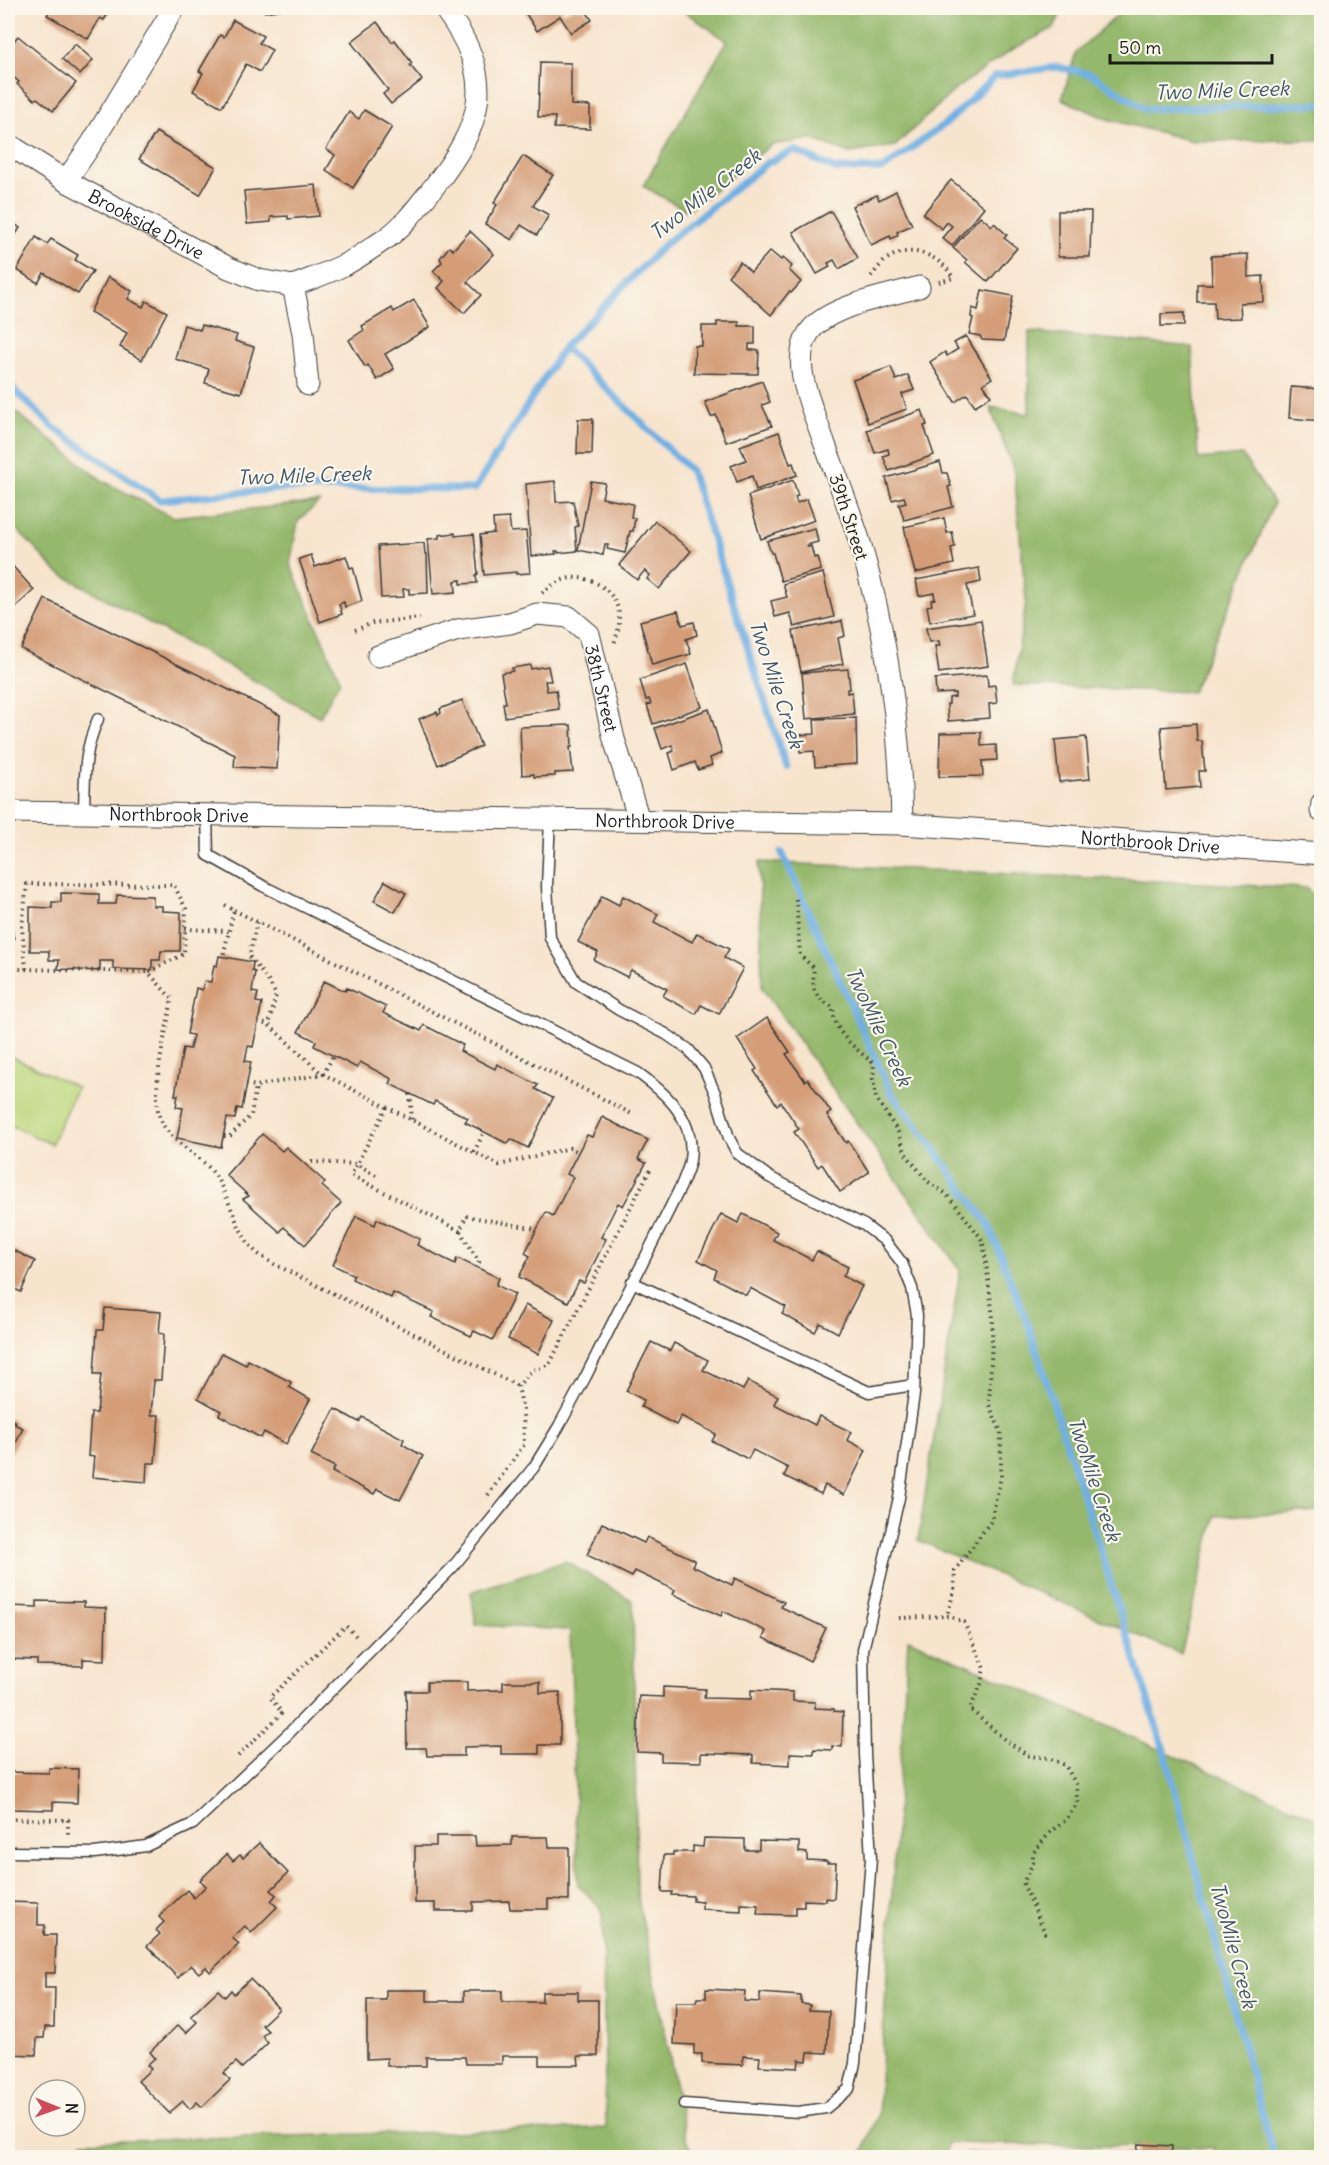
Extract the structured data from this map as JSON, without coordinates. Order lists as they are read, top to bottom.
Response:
{
  "streets": {
    "street": [
      "Brookside Drive",
      "39th Street",
      "38th Street",
      "Northbrook Drive"
    ]
  },
  "crossings": [
    ["39th Street", "Northbrook Drive"],
    ["38th Street", "Northbrook Drive"]
  ],
  "water": ["Two Mile Creek", "TwoMile Creek"],
  "scale_bar": "50 m",
  "north": "right"
}
